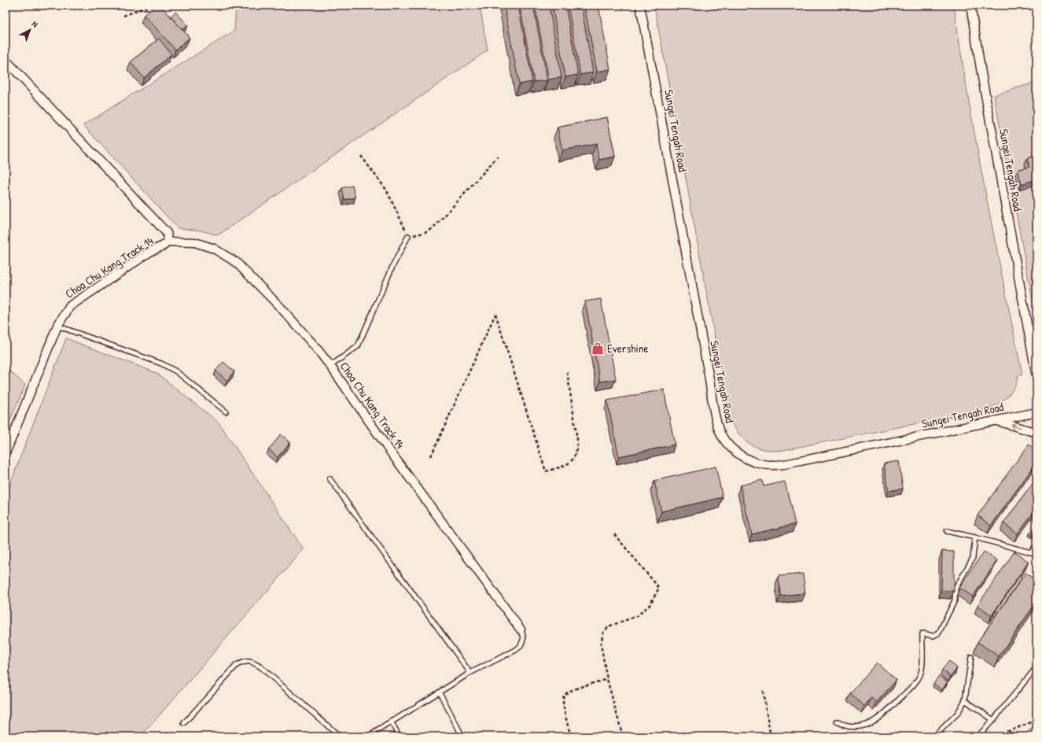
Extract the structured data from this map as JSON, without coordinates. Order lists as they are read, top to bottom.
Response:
{
  "streets": {
    "street": ["Sungei Tengah Road", "Choa Chu Kang Track 14"]
  },
  "places": {
    "shop": ["Evershine"]
  },
  "north": "top right"
}
